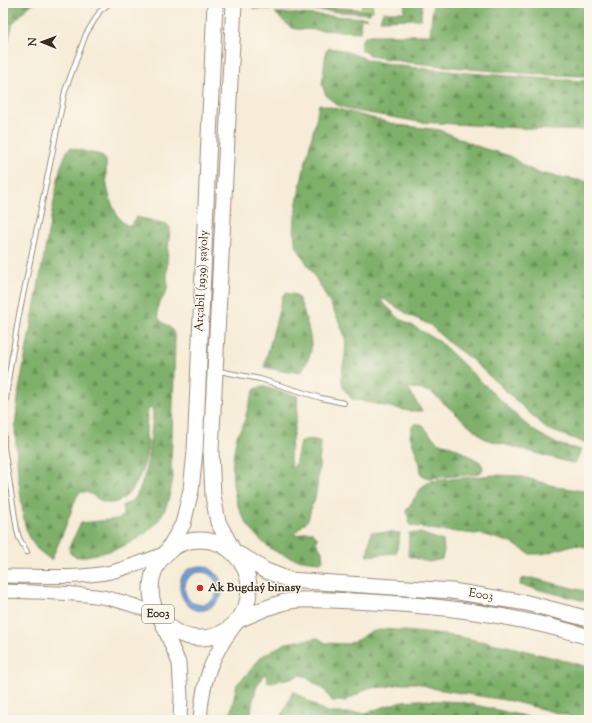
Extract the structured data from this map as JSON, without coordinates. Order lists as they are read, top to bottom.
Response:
{
  "streets": {
    "highway": ["Arçabil (1939) şaýoly", "E003"]
  },
  "crossings": [
    ["Arçabil (1939) şaýoly", "E003"]
  ],
  "places": ["Ak Bugdaý binasy"],
  "north": "left"
}
